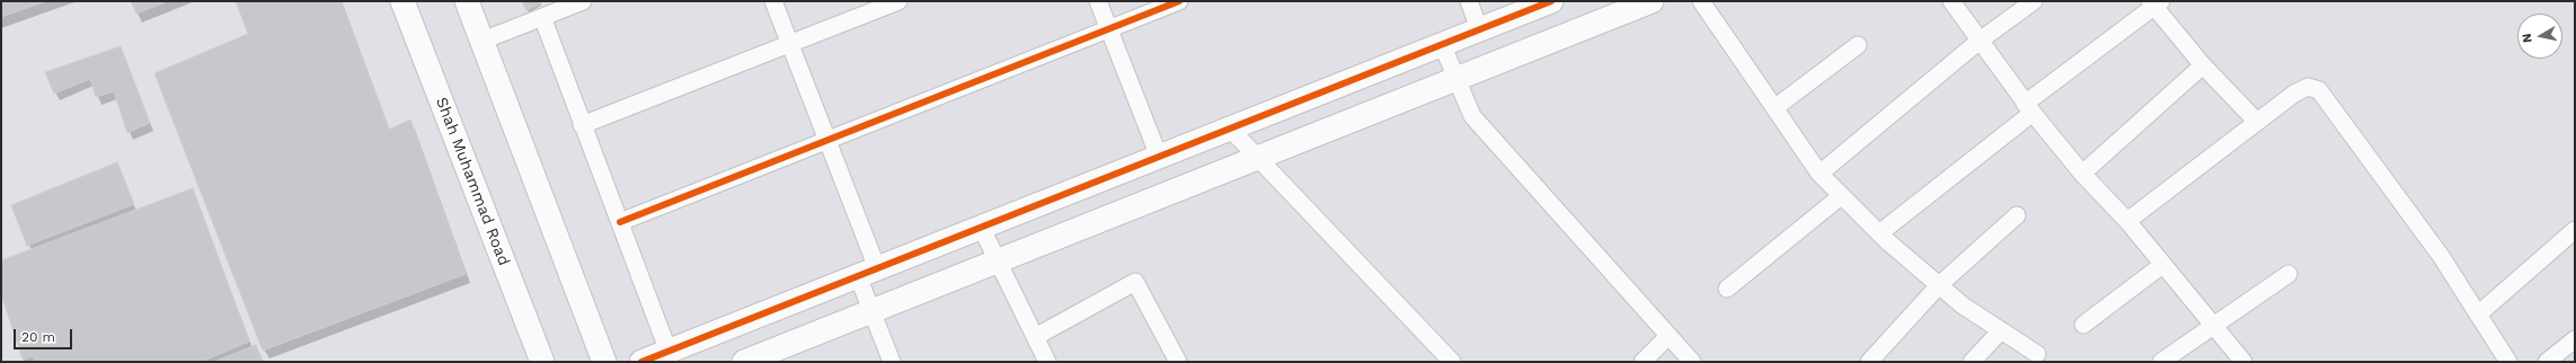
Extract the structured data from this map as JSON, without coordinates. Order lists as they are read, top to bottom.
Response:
{
  "streets": {
    "street": ["Shah Muhammad Road"]
  },
  "scale_bar": "20 m",
  "north": "left"
}
